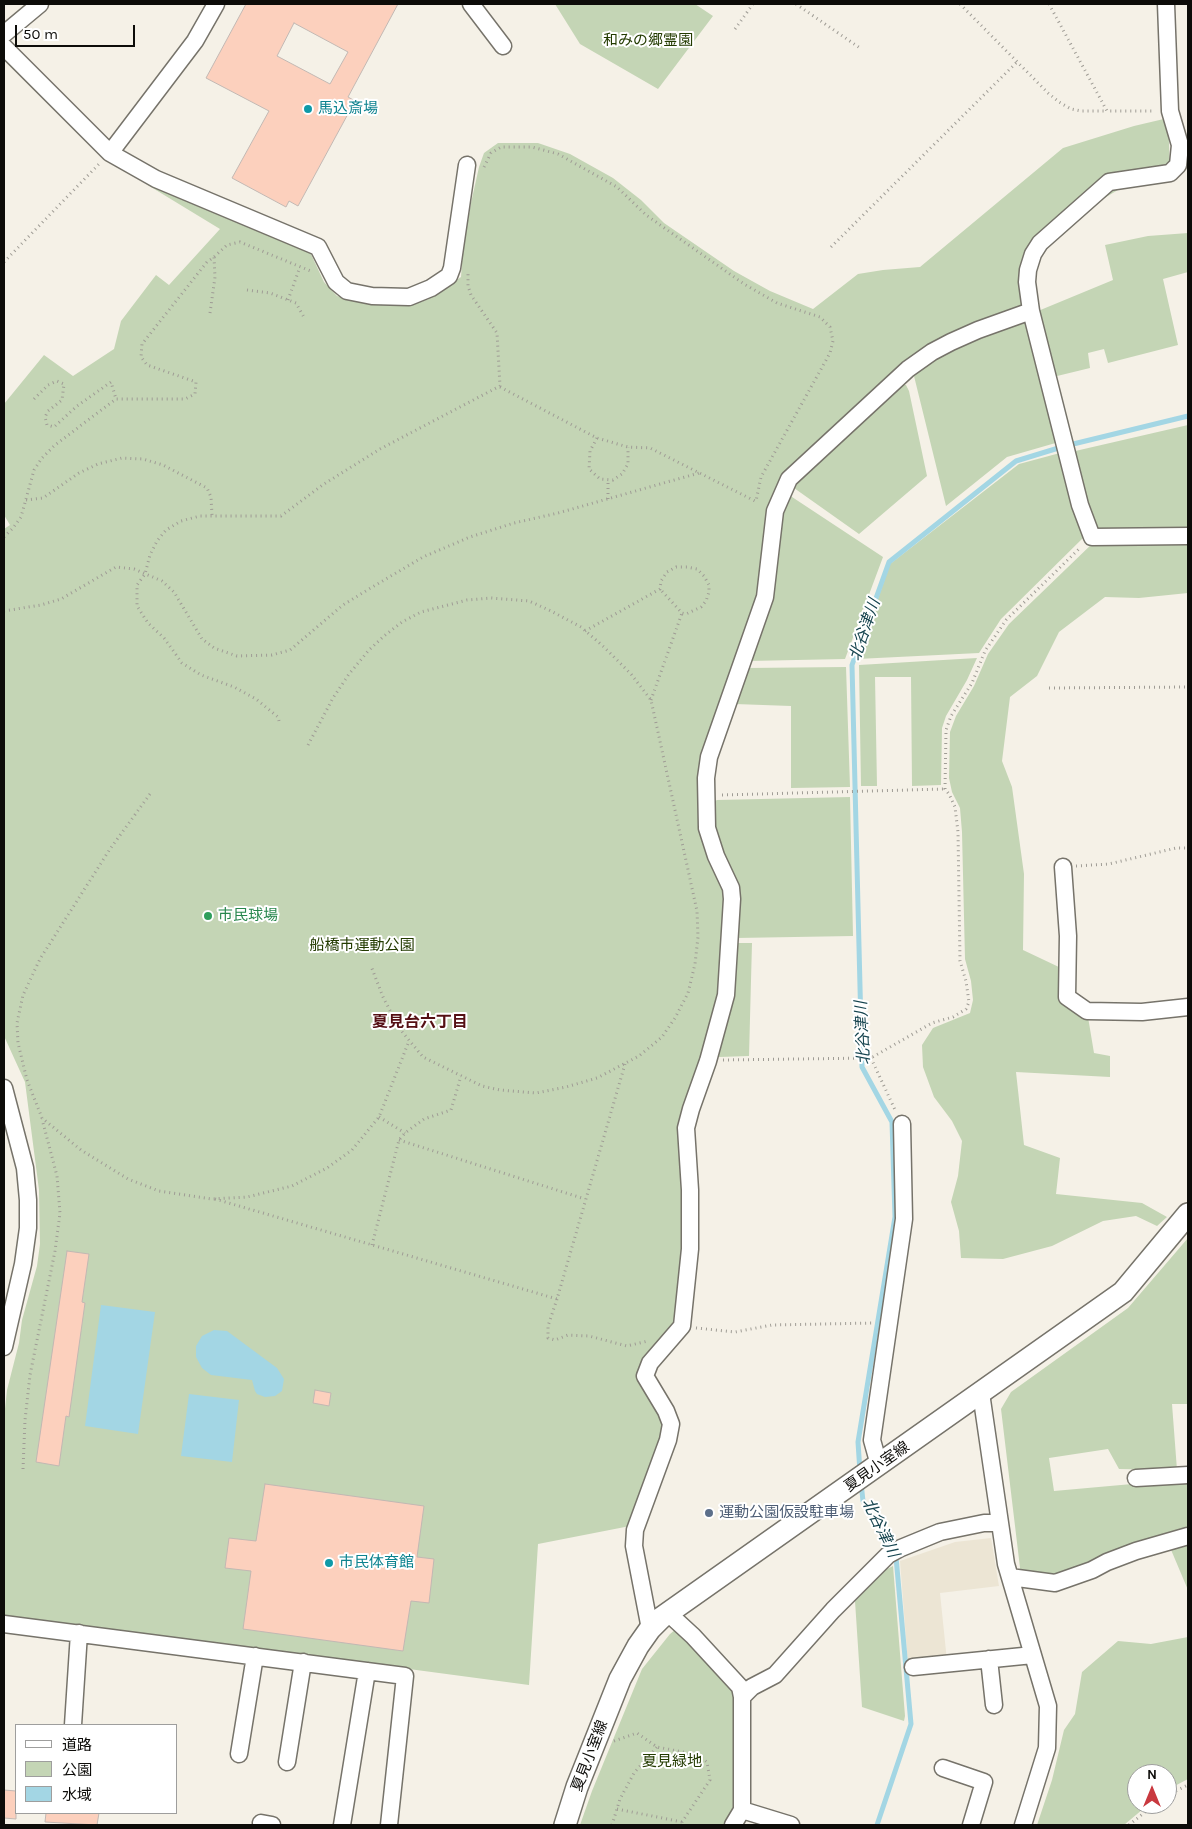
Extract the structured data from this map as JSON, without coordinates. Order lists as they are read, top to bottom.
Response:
{
  "streets": {
    "main road": ["夏見小室線"]
  },
  "districts": ["夏見台六丁目"],
  "water": ["北谷津川"],
  "parks": ["和みの郷霊園", "船橋市運動公園", "夏見緑地"],
  "places": [
    "馬込斎場",
    "市民球場",
    "運動公園仮設駐車場",
    "市民体育館"
  ],
  "legend": ["道路", "公園", "水域"],
  "scale_bar": "50 m",
  "north": "top"
}
